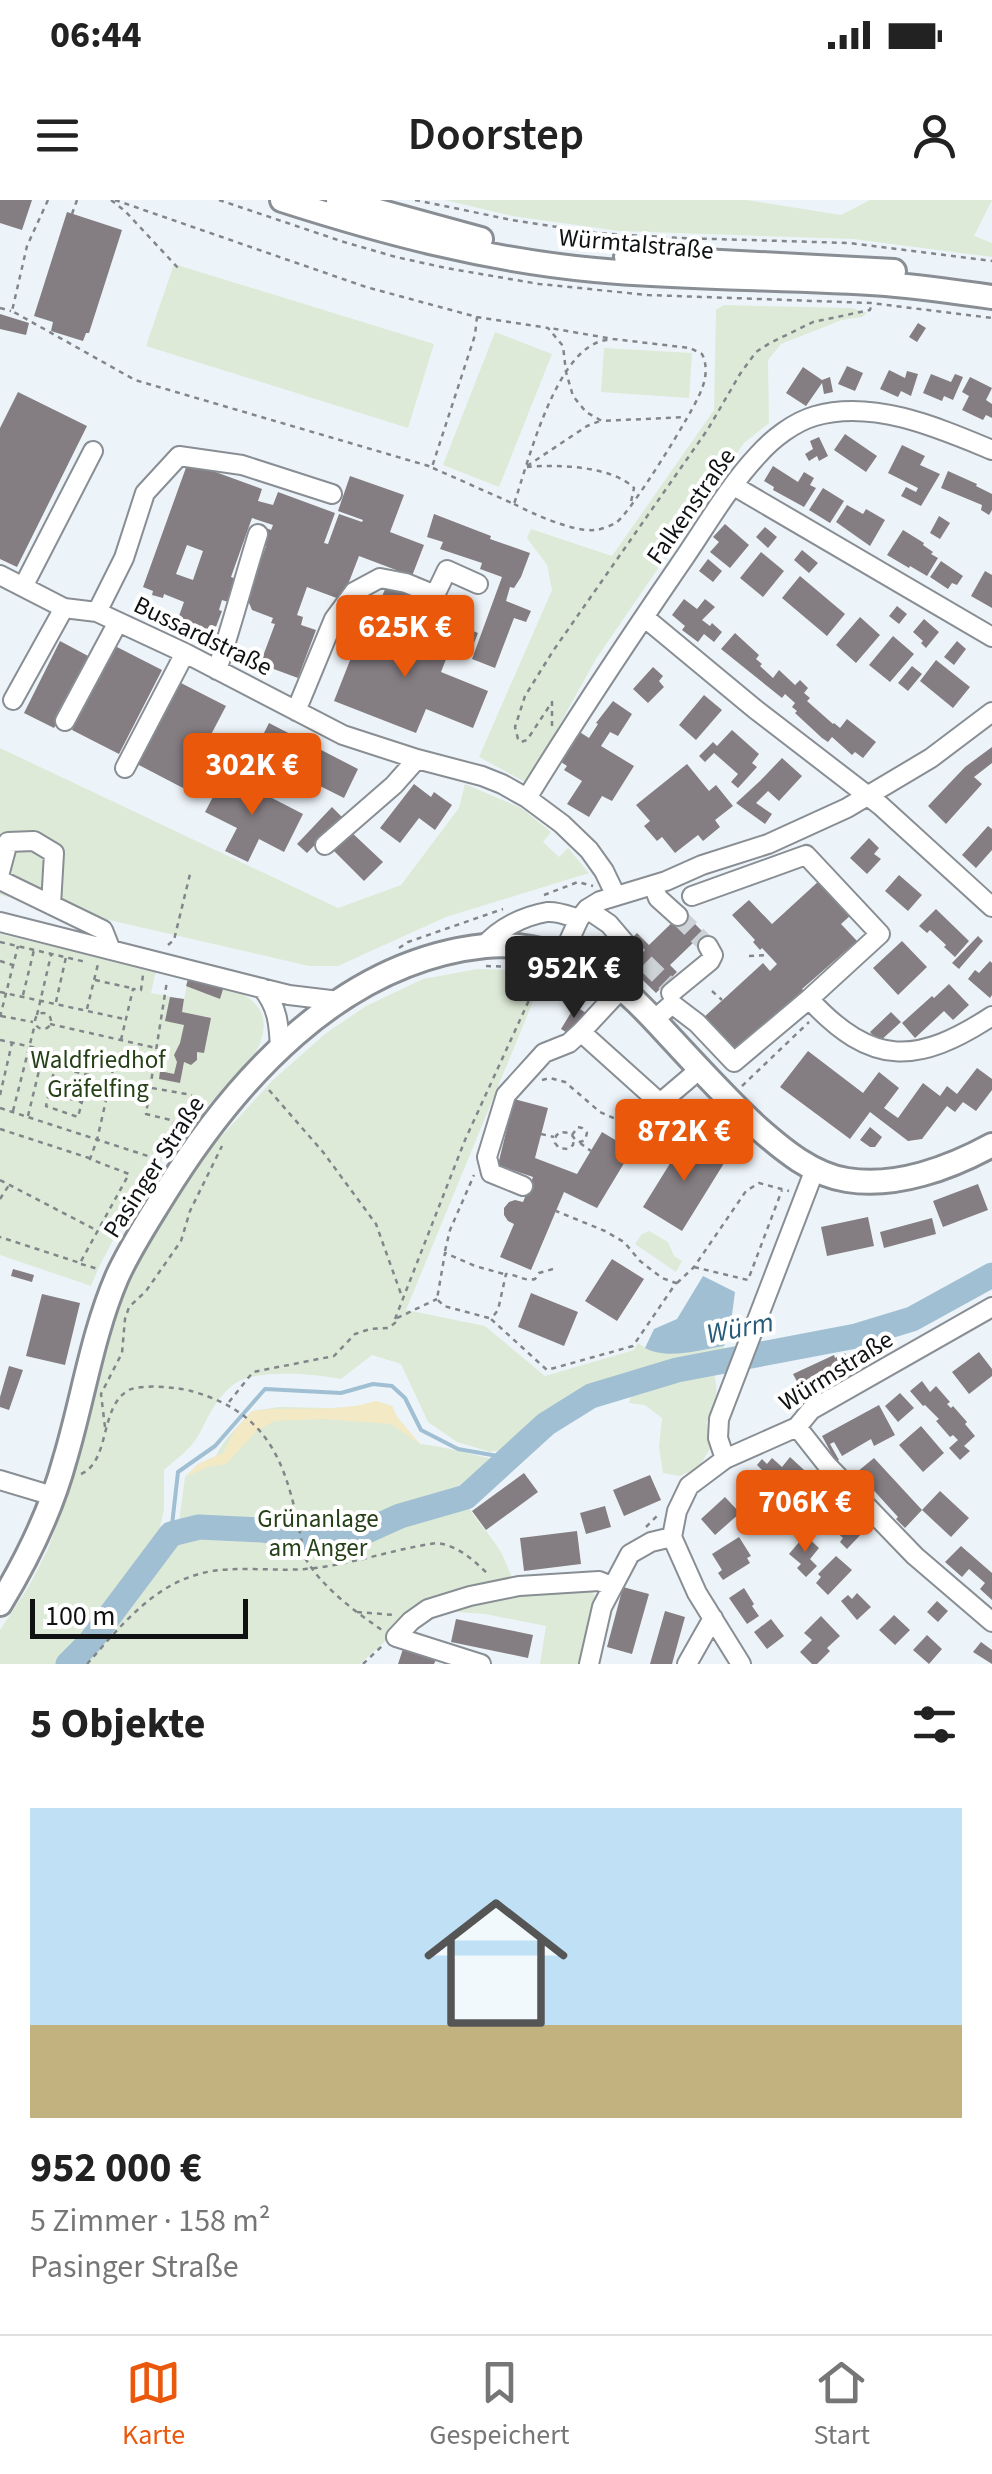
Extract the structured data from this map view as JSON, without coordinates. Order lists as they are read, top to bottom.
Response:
{
  "streets": {
    "main road": ["Würmtalstraße", "Pasinger Straße"],
    "street": ["Falkenstraße", "Bussardstraße", "Würmstraße"]
  },
  "crossings": [
    ["Falkenstraße", "Bussardstraße"]
  ],
  "water": ["Würm"],
  "parks": ["Waldfriedhof Gräfelfing", "Grünanlage am Anger"],
  "scale_bar": "100 m",
  "page": {
    "status": "06:44",
    "header": "Doorstep",
    "price": [
      "625K €",
      "302K €",
      "952K €",
      "872K €",
      "706K €"
    ],
    "scale": "100 m",
    "heading": "5 Objekte",
    "list": [
      {
        "name": "952 000 €",
        "note": "5 Zimmer · 158 m² · Pasinger Straße"
      }
    ],
    "tabs": ["Karte", "Gespeichert", "Start"]
  }
}
